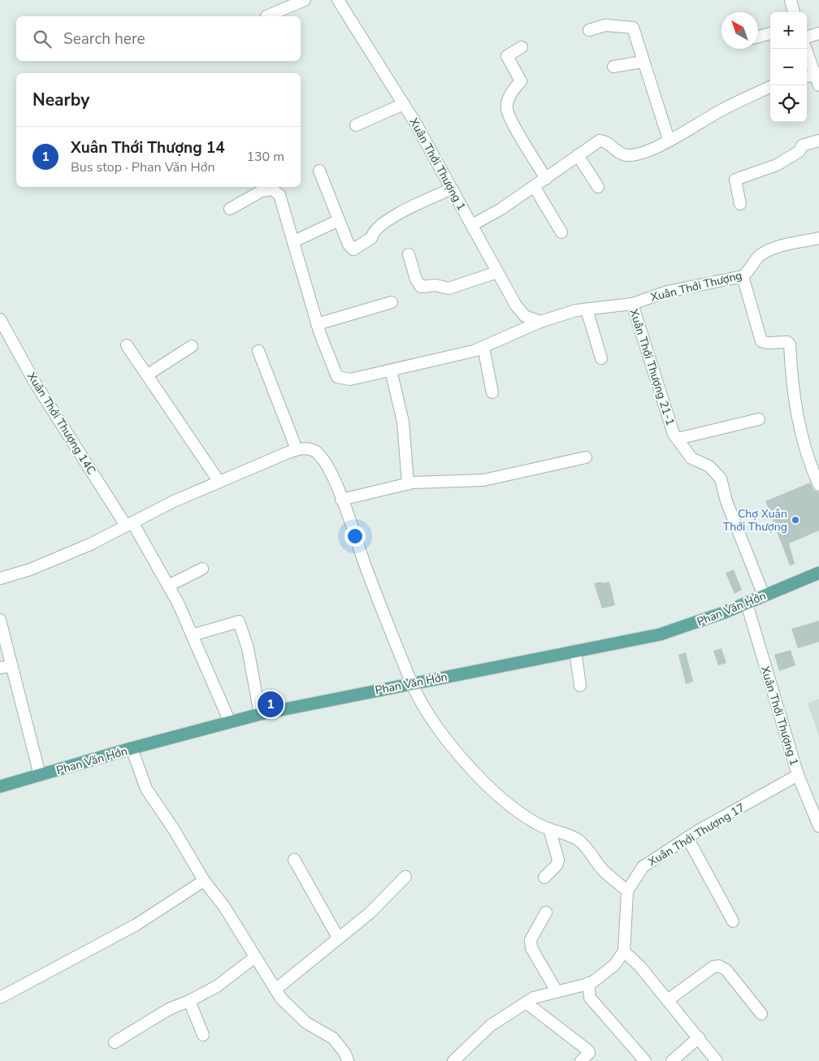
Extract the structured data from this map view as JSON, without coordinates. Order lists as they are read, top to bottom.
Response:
{
  "streets": {
    "main road": ["Phan Văn Hớn"],
    "street": [
      "Xuân Thới Thượng 1",
      "Xuân Thới Thượng",
      "Xuân Thới Thượng 21-1",
      "Xuân Thới Thượng 14C",
      "Xuân Thới Thượng 17"
    ]
  },
  "crossings": [
    ["Xuân Thới Thượng 1", "Xuân Thới Thượng"],
    ["Xuân Thới Thượng 1", "Phan Văn Hớn"],
    ["Xuân Thới Thượng 1", "Xuân Thới Thượng 17"],
    ["Xuân Thới Thượng", "Xuân Thới Thượng 21-1"],
    ["Xuân Thới Thượng 21-1", "Phan Văn Hớn"],
    ["Xuân Thới Thượng 14C", "Phan Văn Hớn"]
  ],
  "places": ["Chợ Xuân Thới Thượng"],
  "north": "top left",
  "page": {
    "map_buttons": ["+", "−"],
    "search": "Search here",
    "heading": "Nearby",
    "list": [
      {
        "mark": "1",
        "name": "Xuân Thới Thượng 14",
        "note": "Bus stop · Phan Văn Hớn",
        "value": "130 m"
      }
    ],
    "pins": "1"
  }
}
